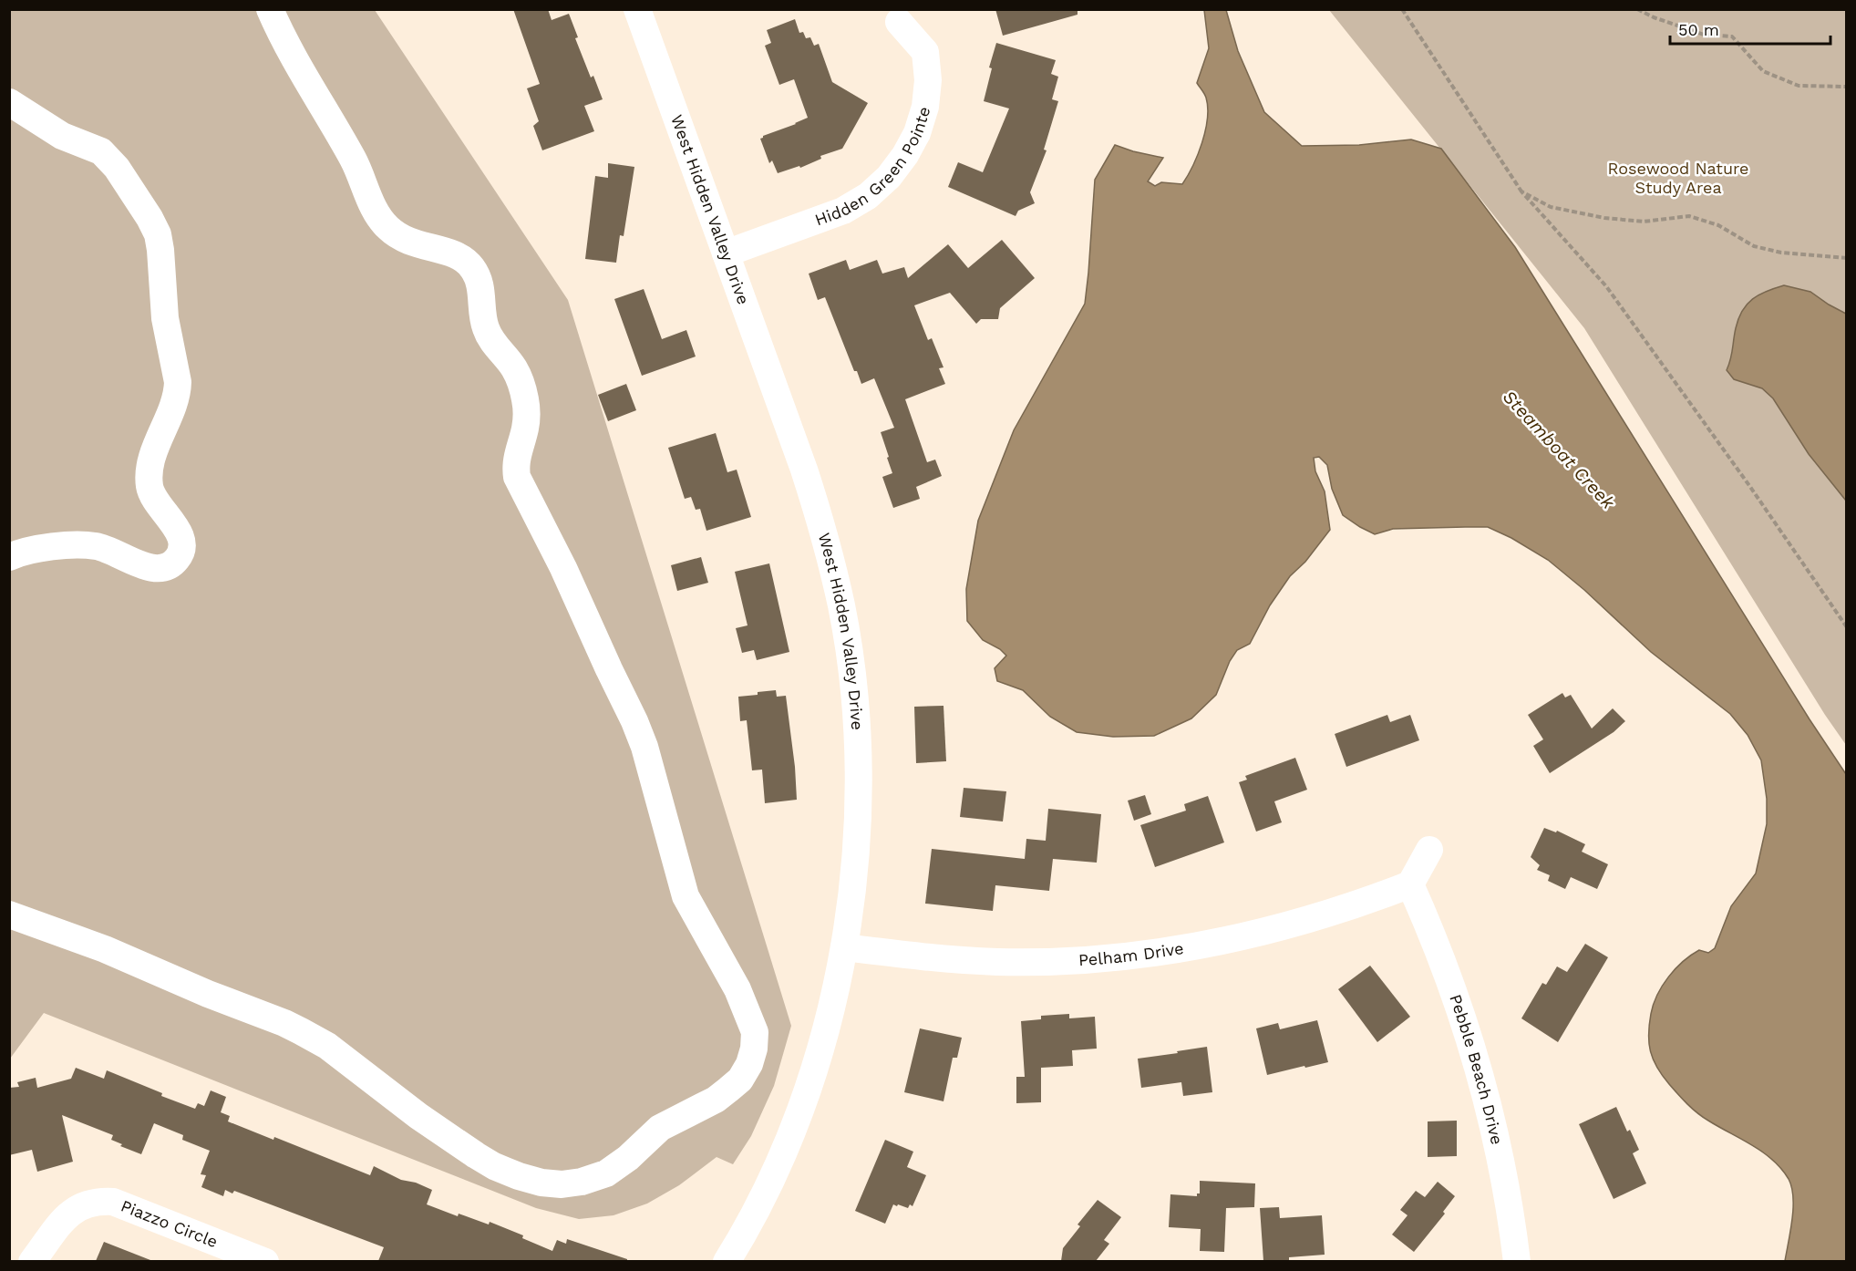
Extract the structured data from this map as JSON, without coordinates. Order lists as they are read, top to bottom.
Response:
{
  "streets": {
    "street": [
      "Hidden Green Pointe",
      "West Hidden Valley Drive",
      "Pelham Drive",
      "Pebble Beach Drive",
      "Piazzo Circle"
    ]
  },
  "crossings": [
    ["Hidden Green Pointe", "West Hidden Valley Drive"],
    ["West Hidden Valley Drive", "Pelham Drive"],
    ["Pelham Drive", "Pebble Beach Drive"]
  ],
  "water": ["Steamboat Creek"],
  "parks": ["Rosewood Nature Study Area"],
  "scale_bar": "50 m"
}
